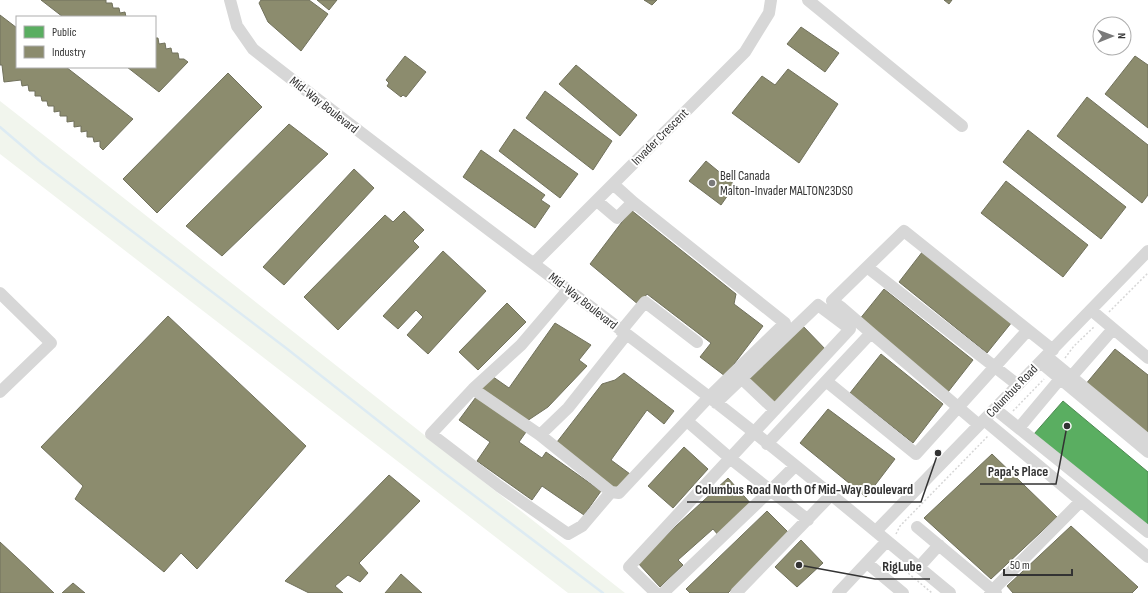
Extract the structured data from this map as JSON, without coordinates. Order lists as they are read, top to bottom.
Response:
{
  "streets": {
    "street": ["Mid-Way Boulevard", "Invader Crescent", "Columbus Road"]
  },
  "crossings": [
    ["Mid-Way Boulevard", "Invader Crescent"],
    ["Mid-Way Boulevard", "Columbus Road"]
  ],
  "places": [
    "Bell Canada Malton-Invader MALTON23DS0",
    "Papa's Place",
    "Columbus Road North Of Mid-Way Boulevard",
    "RigLube"
  ],
  "legend": ["Public", "Industry"],
  "scale_bar": "50 m",
  "north": "right"
}
